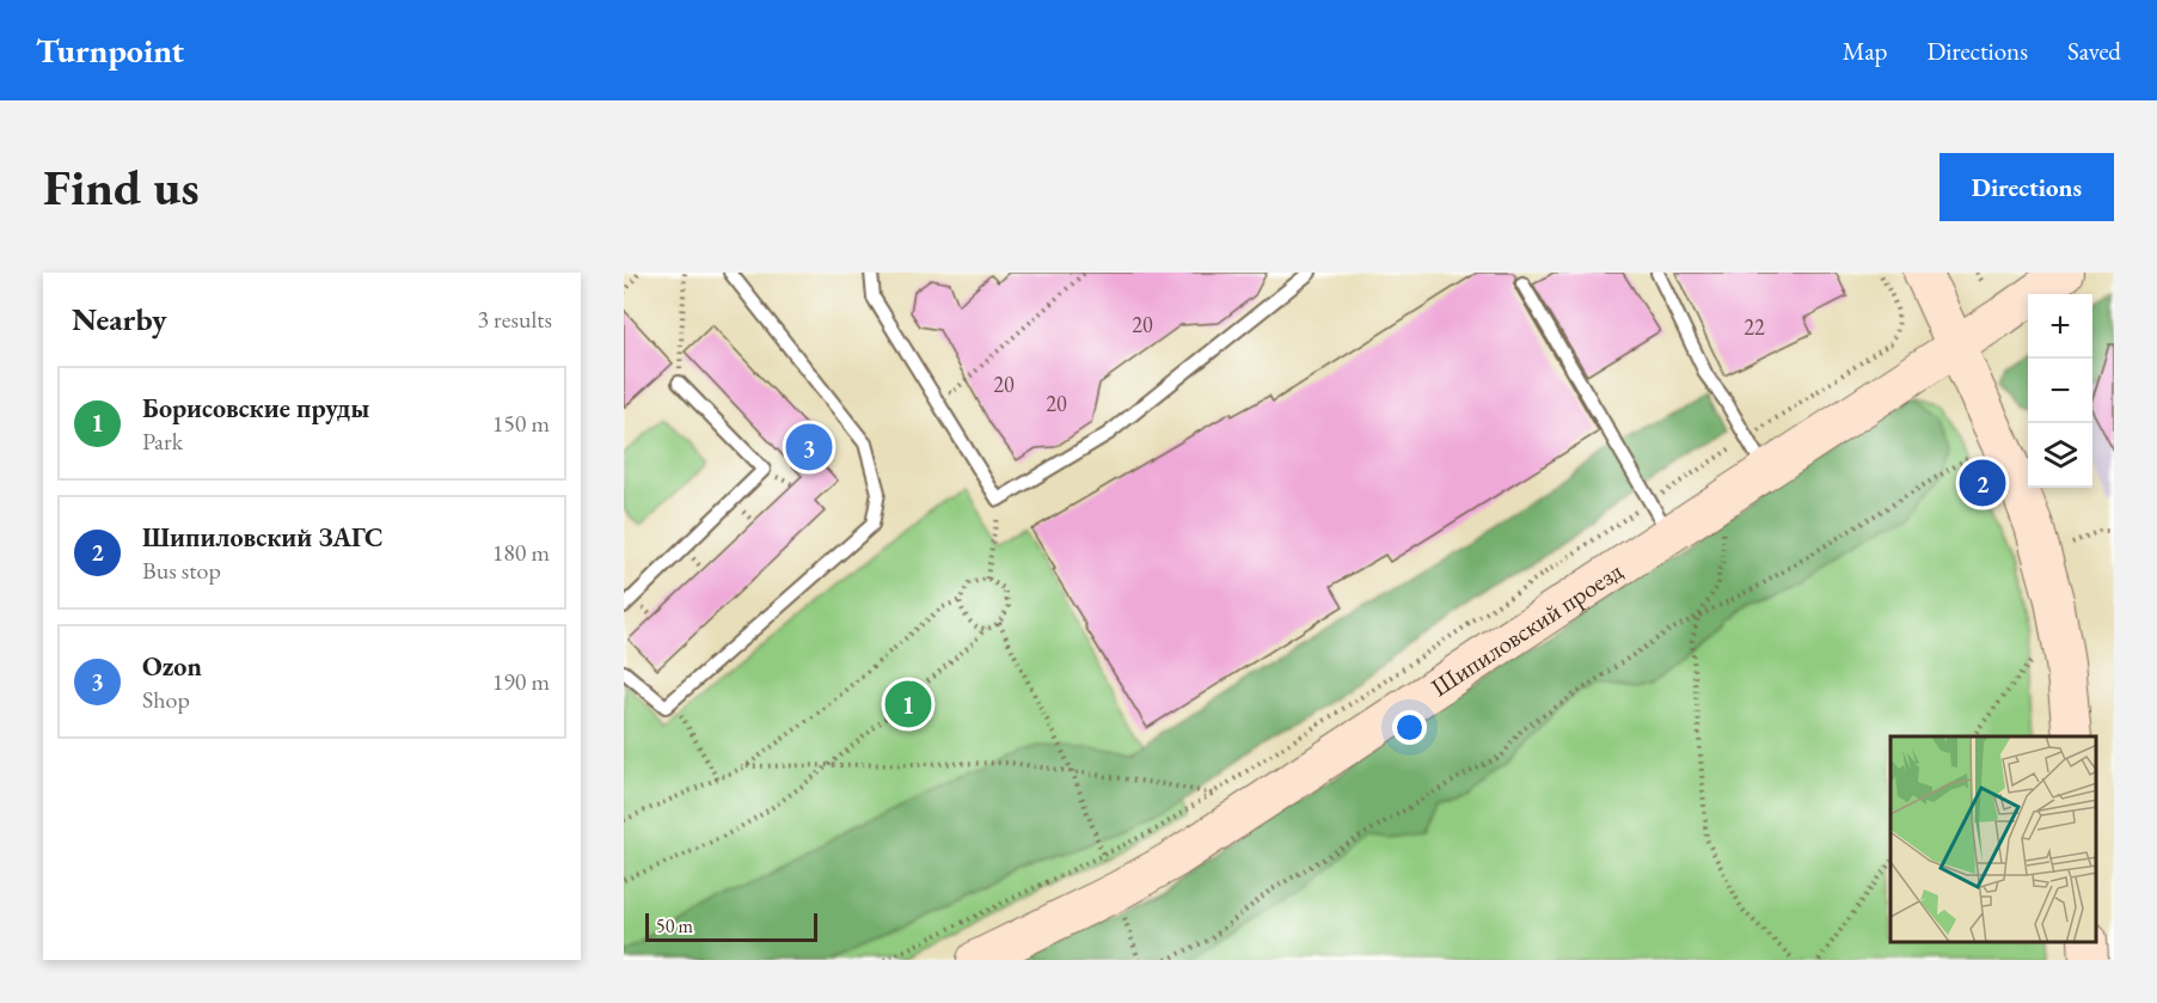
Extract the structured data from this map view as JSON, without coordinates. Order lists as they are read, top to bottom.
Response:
{
  "streets": {
    "main road": ["Шипиловский проезд"]
  },
  "house_numbers": [
    "20",
    "22",
    "20",
    "20"
  ],
  "scale_bar": "50 m",
  "page": {
    "header": "Turnpoint",
    "nav": ["Map", "Directions", "Saved"],
    "buttons": "Directions",
    "title": "Find us",
    "heading": ["Nearby", "3 results"],
    "map_buttons": ["+", "−"],
    "list": [
      {
        "mark": "1",
        "name": "Борисовские пруды",
        "note": "Park",
        "value": "150 m"
      },
      {
        "mark": "2",
        "name": "Шипиловский ЗАГС",
        "note": "Bus stop",
        "value": "180 m"
      },
      {
        "mark": "3",
        "name": "Ozon",
        "note": "Shop",
        "value": "190 m"
      }
    ],
    "pins": ["3", "2", "1"],
    "scale": "50 m"
  }
}
